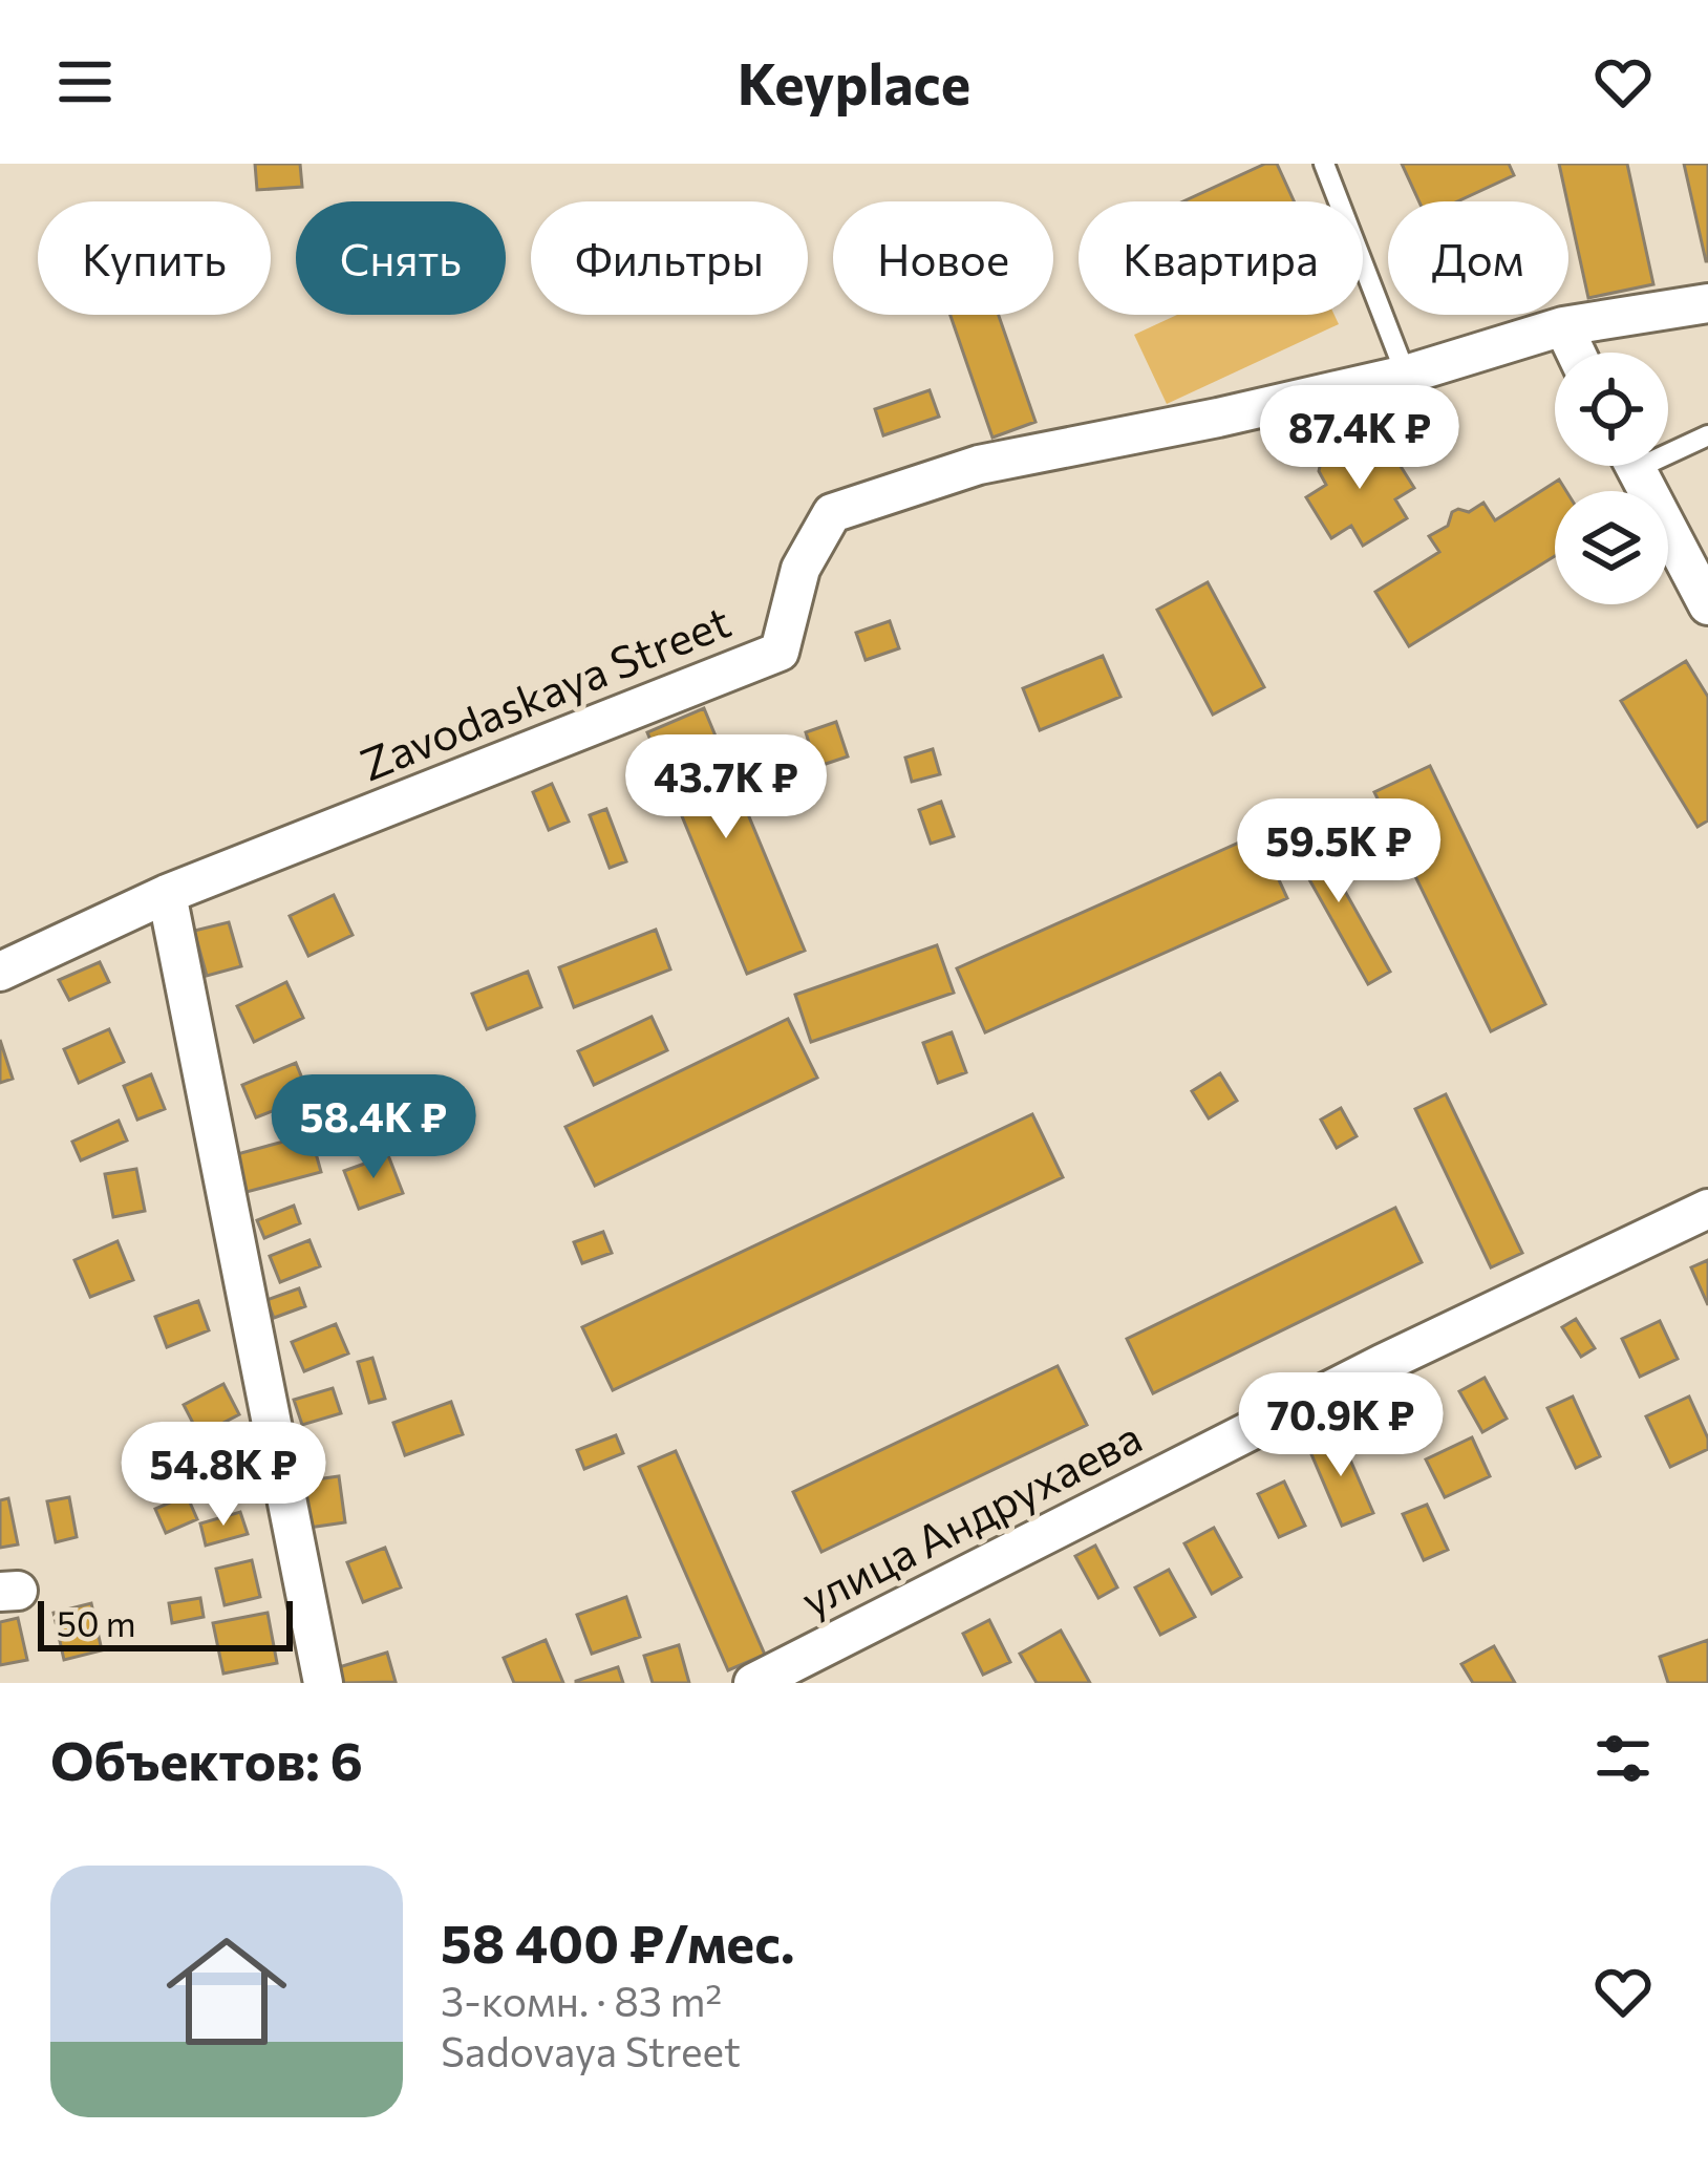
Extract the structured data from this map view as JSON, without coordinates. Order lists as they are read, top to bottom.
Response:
{
  "streets": {
    "street": ["Zavodaskaya Street", "улица Андрухаева"]
  },
  "scale_bar": "50 m",
  "page": {
    "header": "Keyplace",
    "chip": [
      "Купить",
      "Снять",
      "Фильтры",
      "Новое",
      "Квартира",
      "Дом"
    ],
    "price": [
      "87.4K ₽",
      "43.7K ₽",
      "59.5K ₽",
      "58.4K ₽",
      "70.9K ₽",
      "54.8K ₽"
    ],
    "scale": "50 m",
    "heading": "Объектов: 6",
    "list": [
      {
        "name": "58 400 ₽/мес.",
        "note": "3-комн. · 83 m² · Sadovaya Street"
      }
    ]
  }
}
